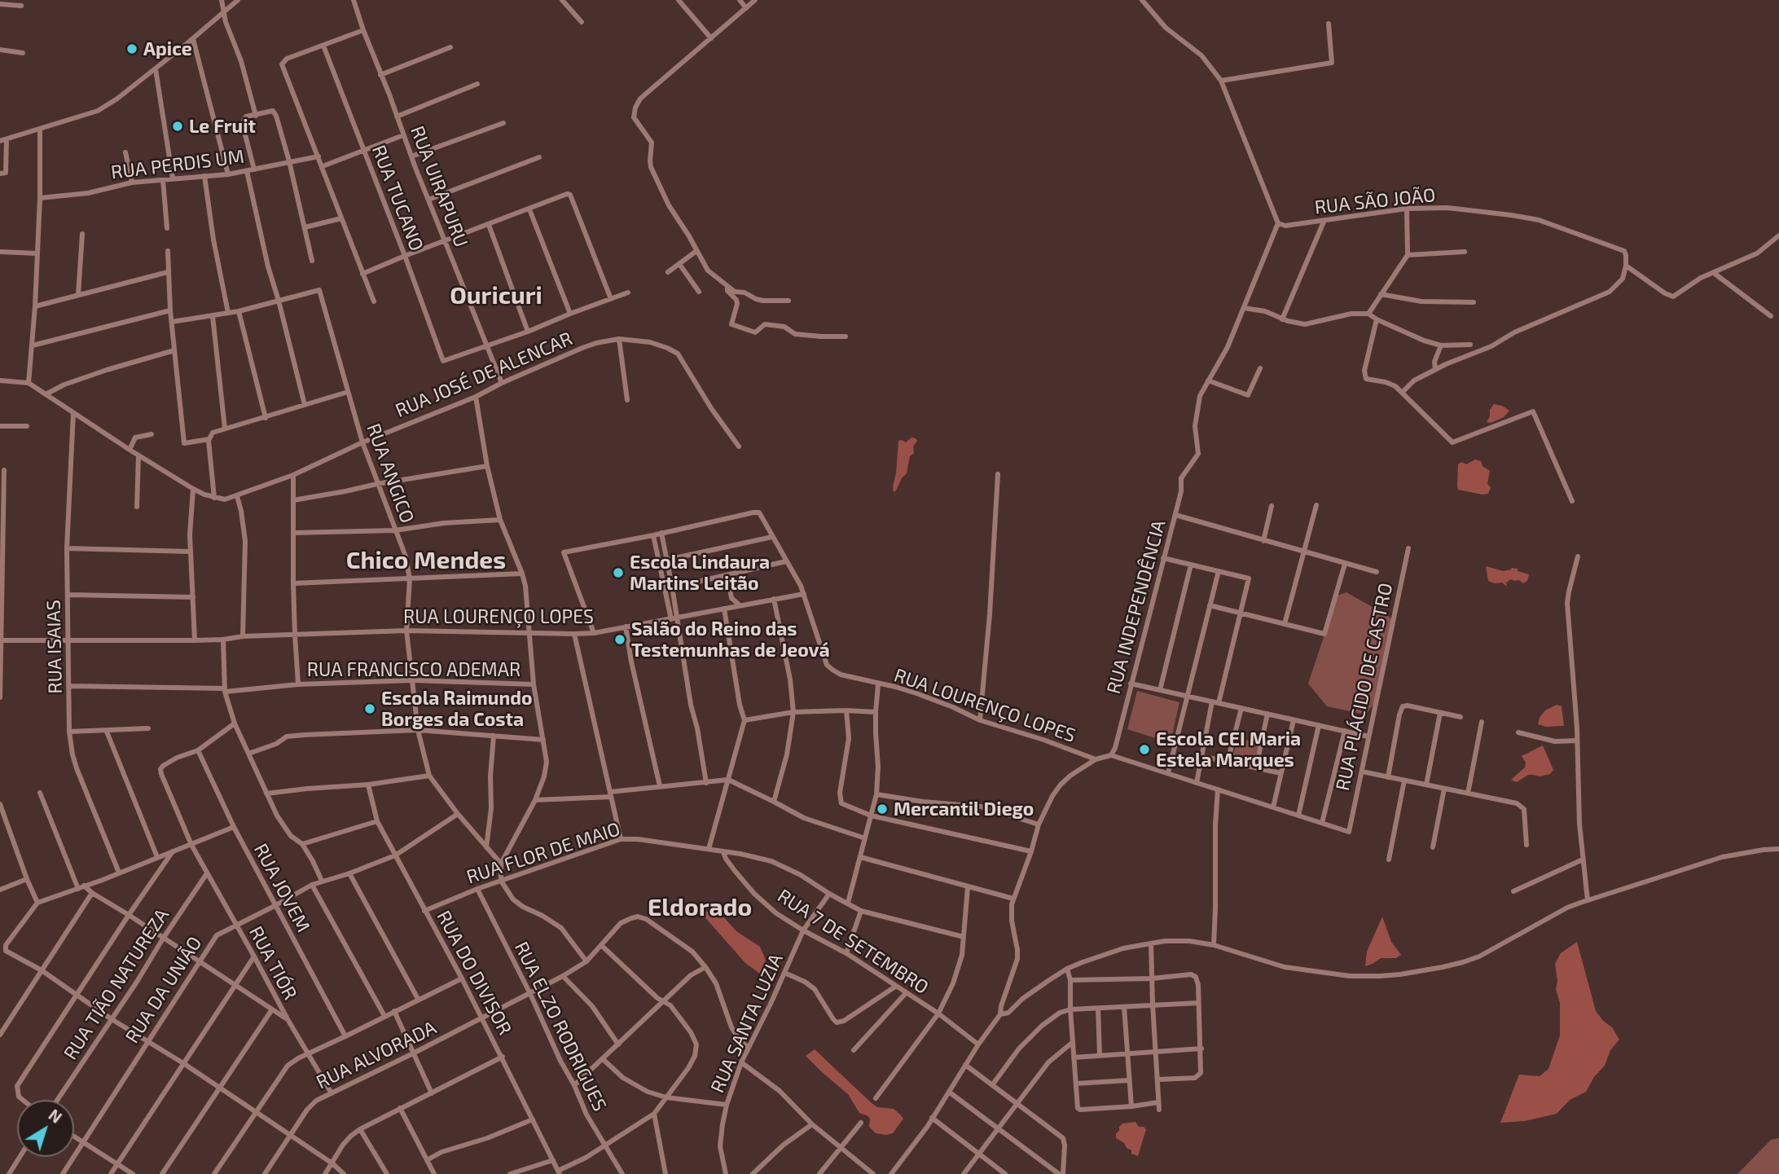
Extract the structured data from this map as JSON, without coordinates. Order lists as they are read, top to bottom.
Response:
{
  "streets": {
    "street": [
      "RUA PERDIS UM",
      "RUA UIRAPURU",
      "RUA TUCANO",
      "RUA SÃO JOÃO",
      "RUA JOSÉ DE ALENCAR",
      "RUA ANGICO",
      "RUA INDEPENDÊNCIA",
      "RUA LOURENÇO LOPES",
      "RUA ISAIAS",
      "RUA FRANCISCO ADEMAR",
      "RUA PLÁCIDO DE CASTRO",
      "RUA FLOR DE MAIO",
      "RUA JOVEM",
      "RUA 7 DE SETEMBRO",
      "RUA TIÓR",
      "RUA DO DIVISOR",
      "RUA TIÃO NATUREZA",
      "RUA DA UNIÃO",
      "RUA SANTA LUZIA",
      "RUA ELZO RODRIGUES",
      "RUA ALVORADA"
    ]
  },
  "crossings": [
    ["RUA UIRAPURU", "RUA TUCANO"],
    ["RUA UIRAPURU", "RUA JOSÉ DE ALENCAR"],
    ["RUA JOSÉ DE ALENCAR", "RUA ANGICO"],
    ["RUA JOSÉ DE ALENCAR", "RUA ISAIAS"],
    ["RUA ANGICO", "RUA LOURENÇO LOPES"],
    ["RUA ANGICO", "RUA FRANCISCO ADEMAR"],
    ["RUA ANGICO", "RUA DA UNIÃO"],
    ["RUA LOURENÇO LOPES", "RUA ISAIAS"],
    ["RUA ISAIAS", "RUA FRANCISCO ADEMAR"],
    ["RUA FLOR DE MAIO", "RUA 7 DE SETEMBRO"],
    ["RUA FLOR DE MAIO", "RUA DO DIVISOR"],
    ["RUA FLOR DE MAIO", "RUA SANTA LUZIA"],
    ["RUA FLOR DE MAIO", "RUA ELZO RODRIGUES"],
    ["RUA JOVEM", "RUA TIÓR"],
    ["RUA JOVEM", "RUA DA UNIÃO"],
    ["RUA 7 DE SETEMBRO", "RUA SANTA LUZIA"],
    ["RUA TIÓR", "RUA TIÃO NATUREZA"],
    ["RUA TIÓR", "RUA DA UNIÃO"],
    ["RUA TIÓR", "RUA ALVORADA"],
    ["RUA DO DIVISOR", "RUA DA UNIÃO"],
    ["RUA DO DIVISOR", "RUA ALVORADA"],
    ["RUA ELZO RODRIGUES", "RUA ALVORADA"]
  ],
  "districts": ["Ouricuri", "Chico Mendes", "Eldorado"],
  "places": [
    "Apice",
    "Le Fruit",
    "Escola Lindaura Martins Leitão",
    "Salão do Reino das Testemunhas de Jeová",
    "Escola Raimundo Borges da Costa",
    "Escola CEI Maria Estela Marques",
    "Mercantil Diego"
  ],
  "north": "top right"
}
